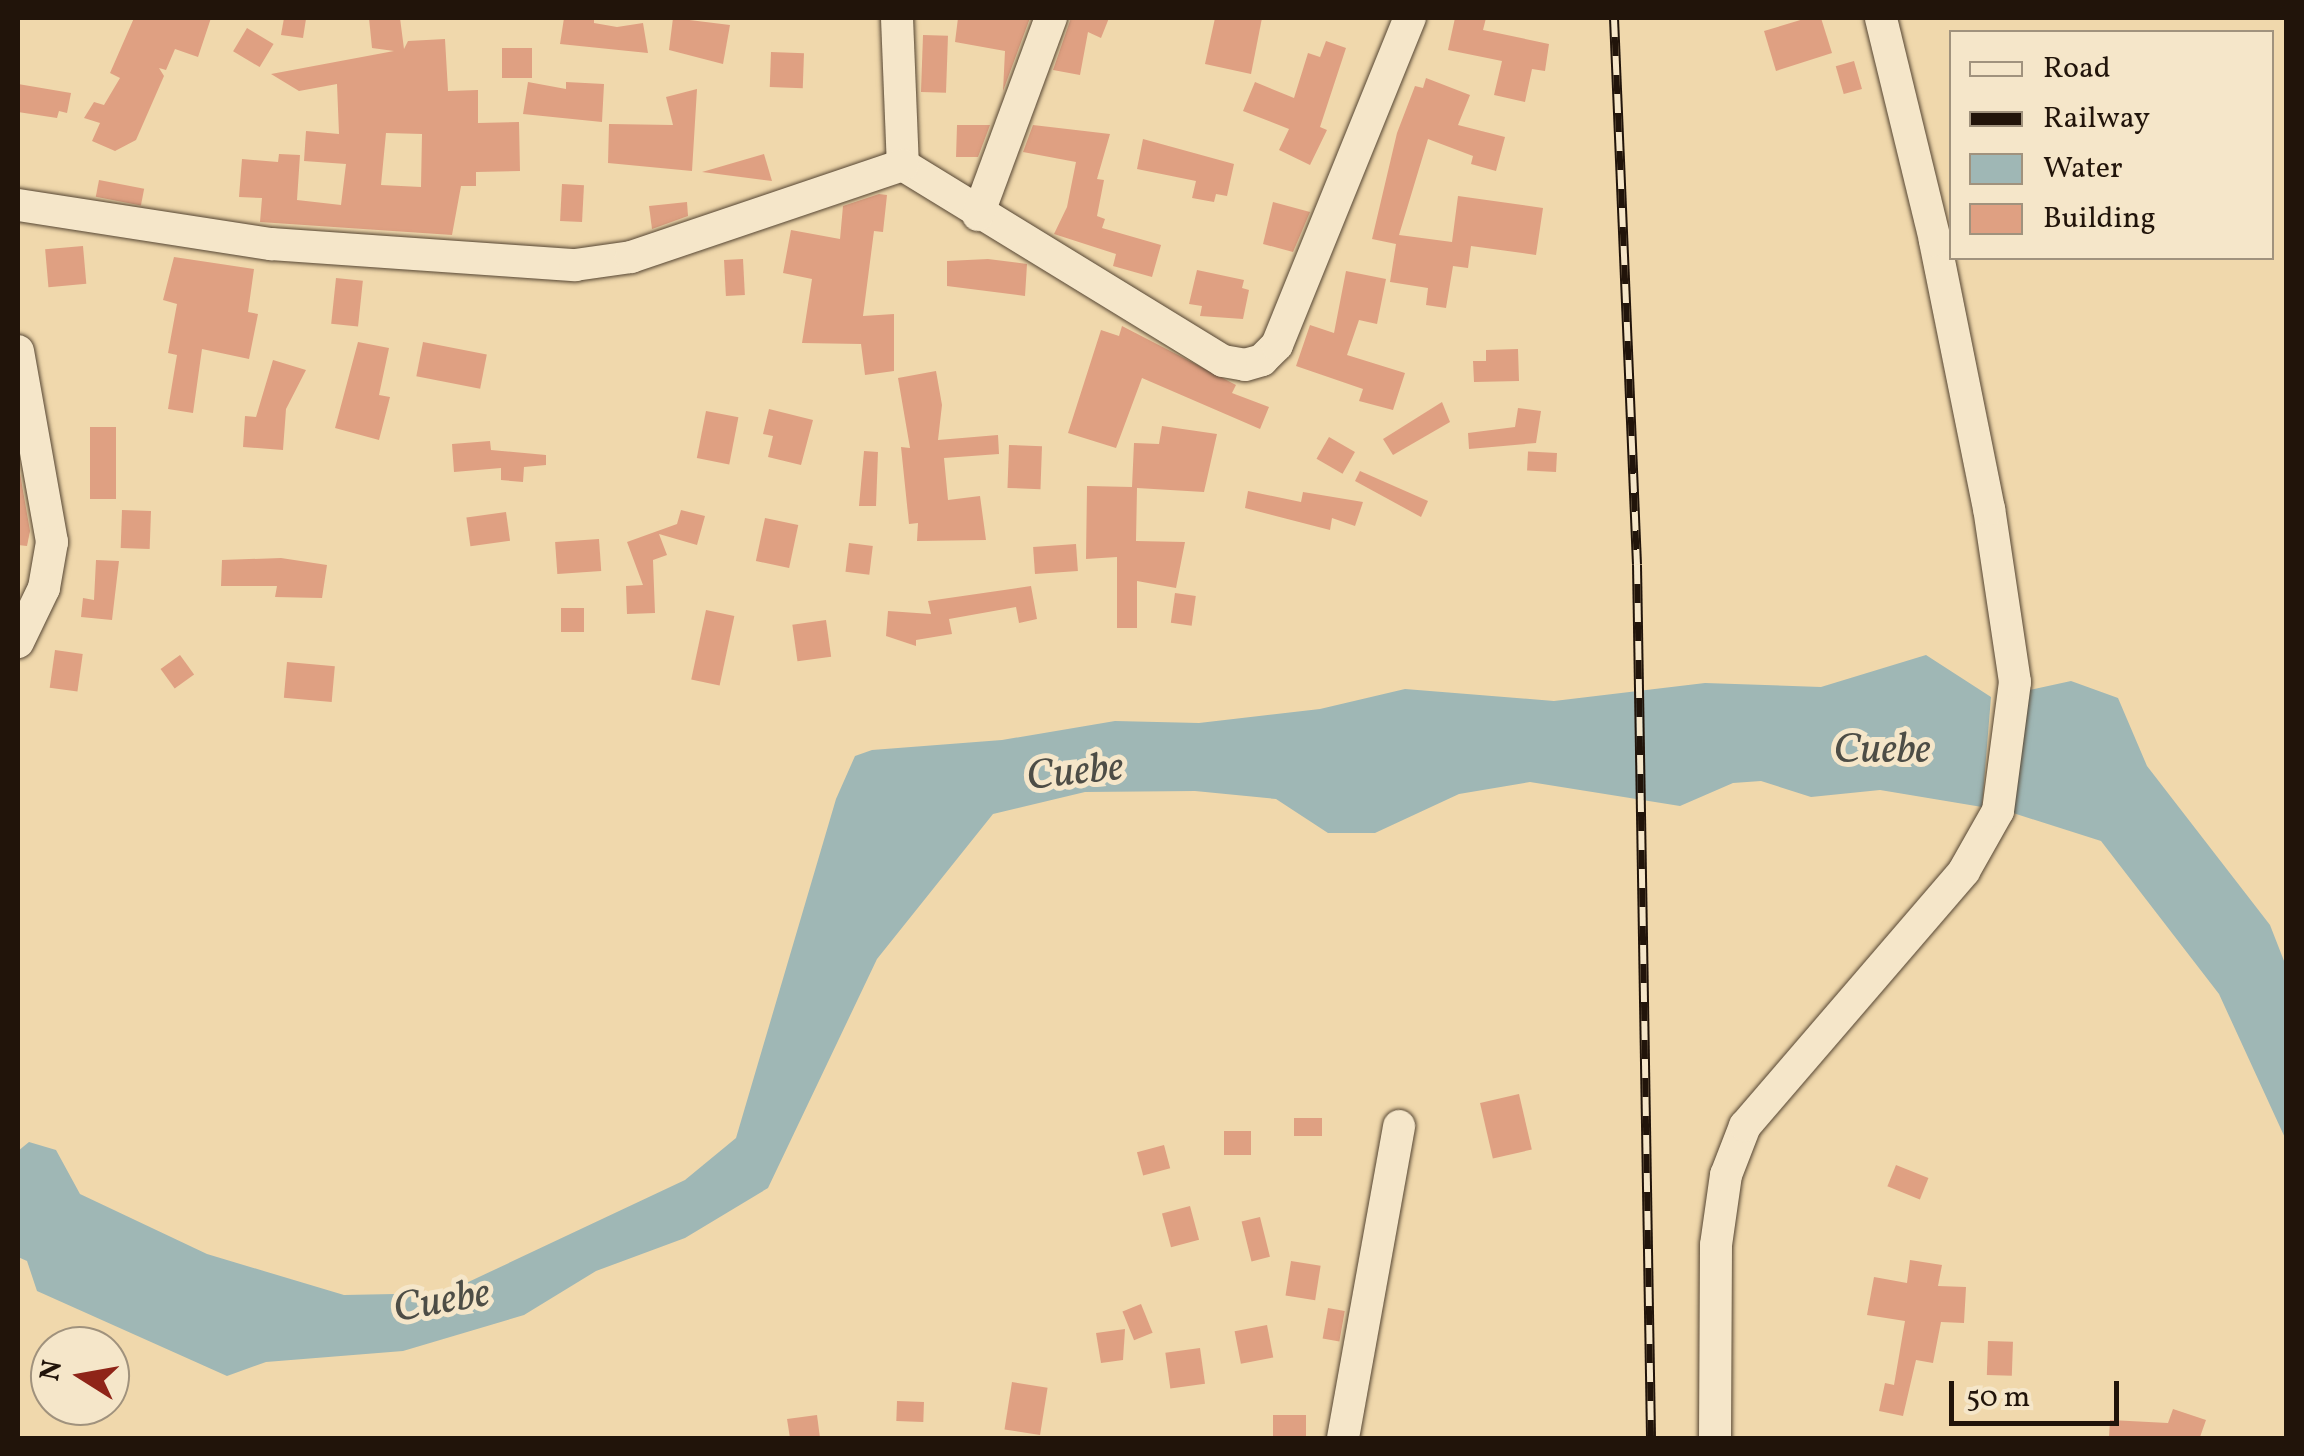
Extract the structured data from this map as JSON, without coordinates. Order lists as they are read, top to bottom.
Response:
{
  "water": ["Cuebe"],
  "legend": [
    "Road",
    "Railway",
    "Water",
    "Building"
  ],
  "scale_bar": "50 m",
  "north": "left"
}
